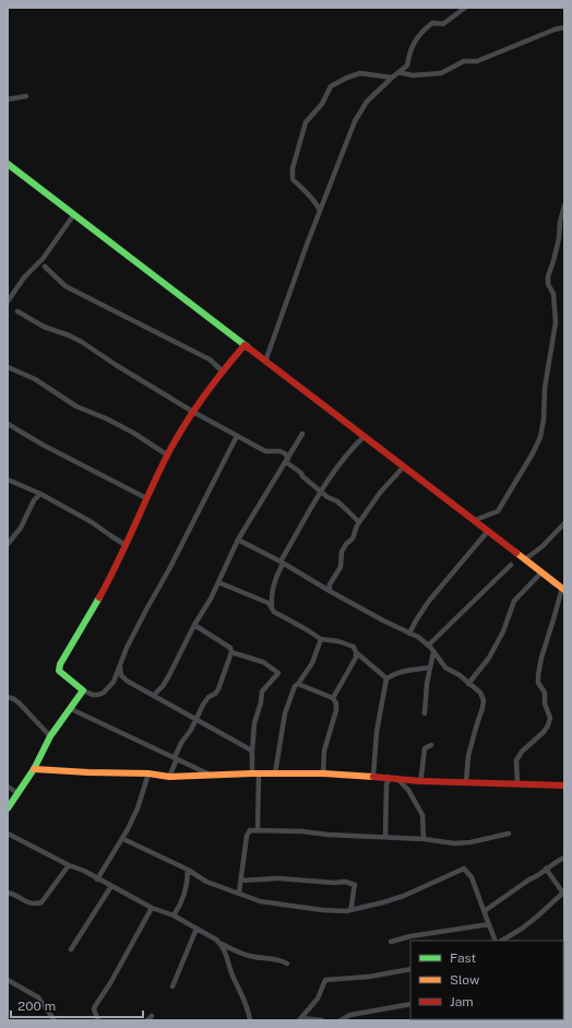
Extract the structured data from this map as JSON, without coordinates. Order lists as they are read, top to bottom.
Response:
{
  "legend": ["Fast", "Slow", "Jam"],
  "scale_bar": "200 m"
}
